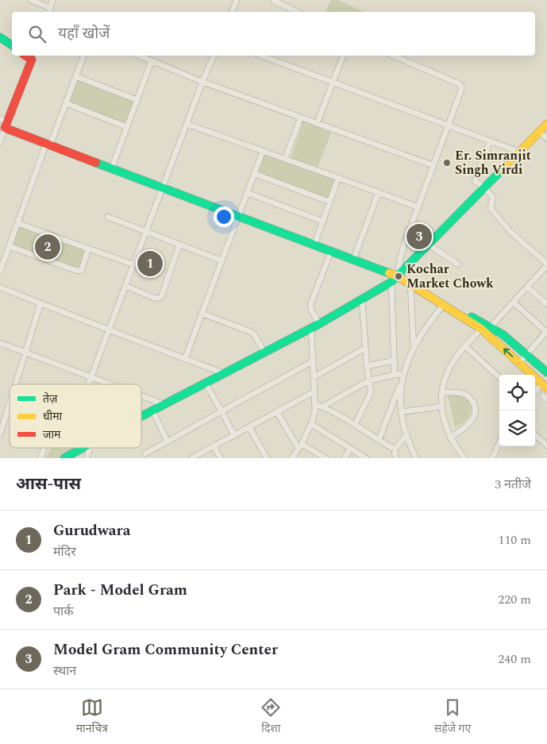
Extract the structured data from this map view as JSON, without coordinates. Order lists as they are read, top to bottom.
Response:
{
  "places": ["Er. Simranjit Singh Virdi", "Kochar Market Chowk"],
  "legend": ["तेज़", "धीमा", "जाम"],
  "page": {
    "search": "यहाँ खोजें",
    "pins": ["3", "2", "1"],
    "heading": ["आस-पास", "3 नतीजे"],
    "list": [
      {
        "mark": "1",
        "name": "Gurudwara",
        "note": "मंदिर",
        "value": "110 m"
      },
      {
        "mark": "2",
        "name": "Park - Model Gram",
        "note": "पार्क",
        "value": "220 m"
      },
      {
        "mark": "3",
        "name": "Model Gram Community Center",
        "note": "स्थान",
        "value": "240 m"
      }
    ],
    "nav": ["मानचित्र", "दिशा", "सहेजे गए"]
  }
}
